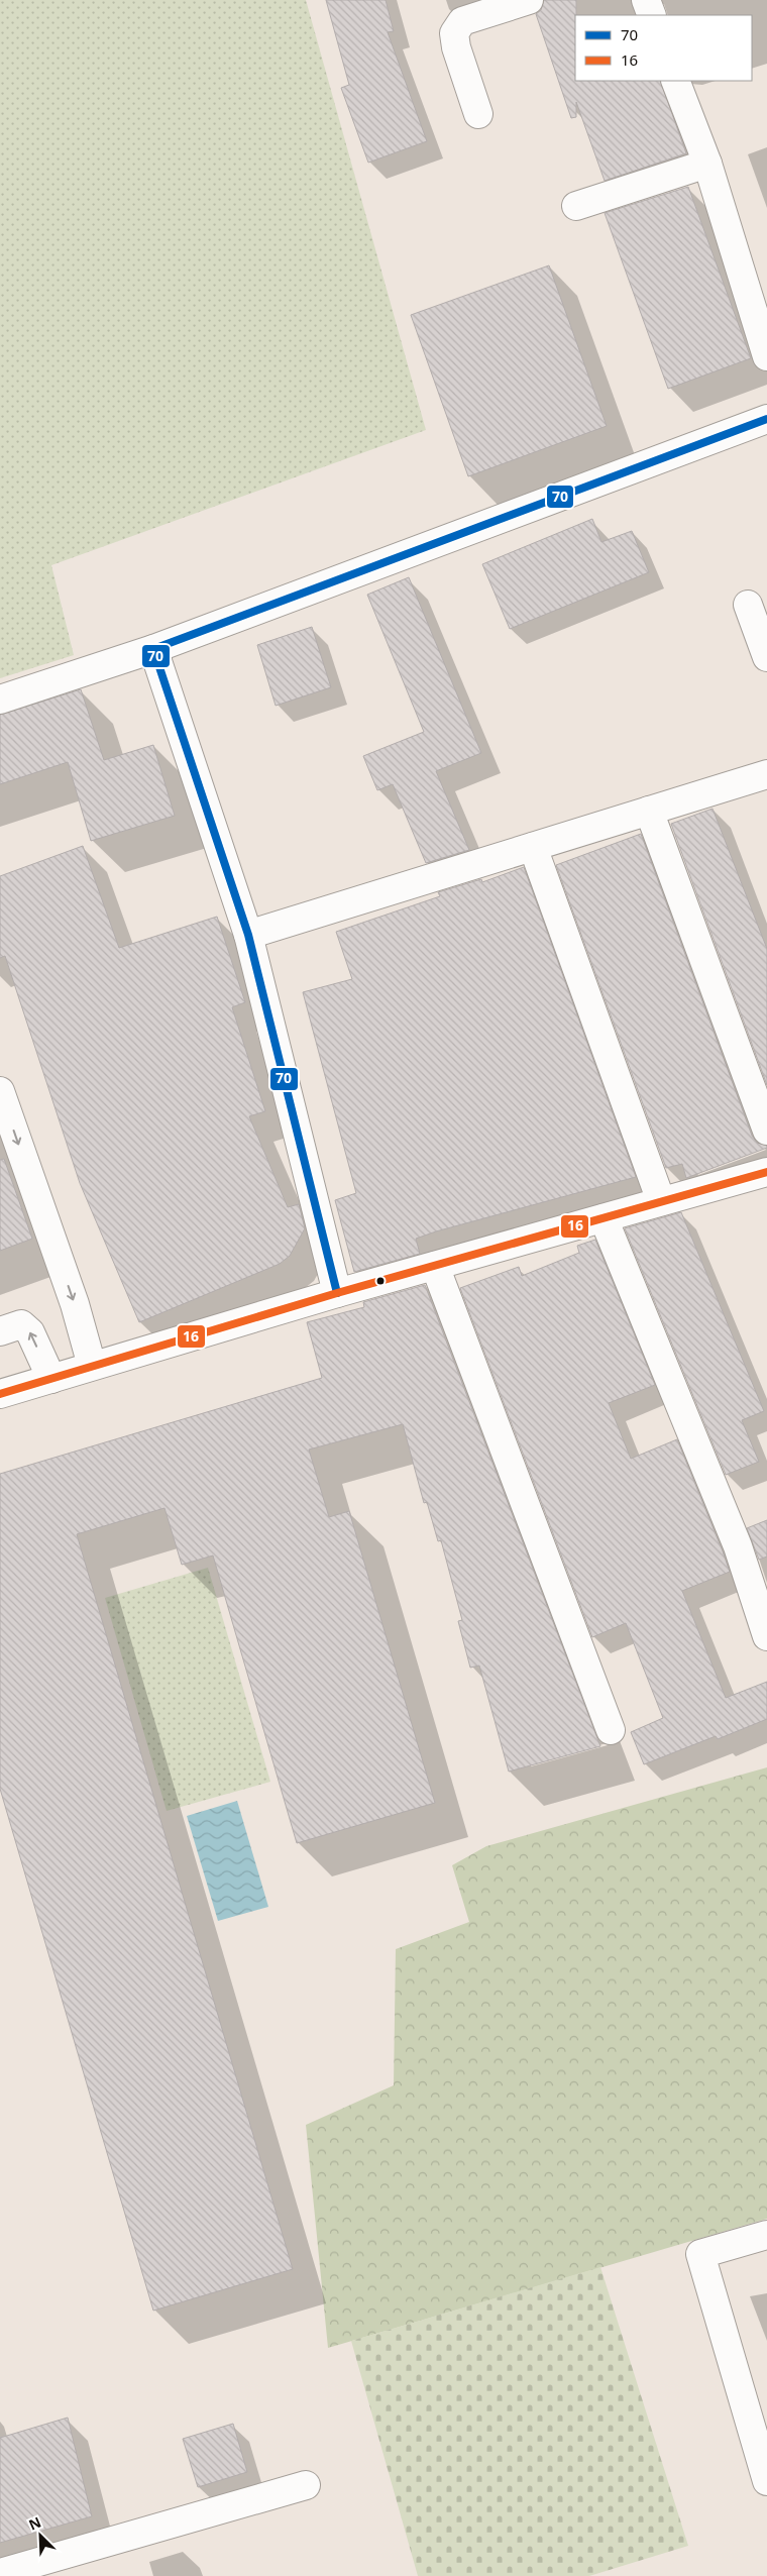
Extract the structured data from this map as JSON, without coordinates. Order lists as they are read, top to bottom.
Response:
{
  "lines": ["transit line 70", "transit line 16"],
  "legend": ["70", "16"],
  "north": "top left"
}
